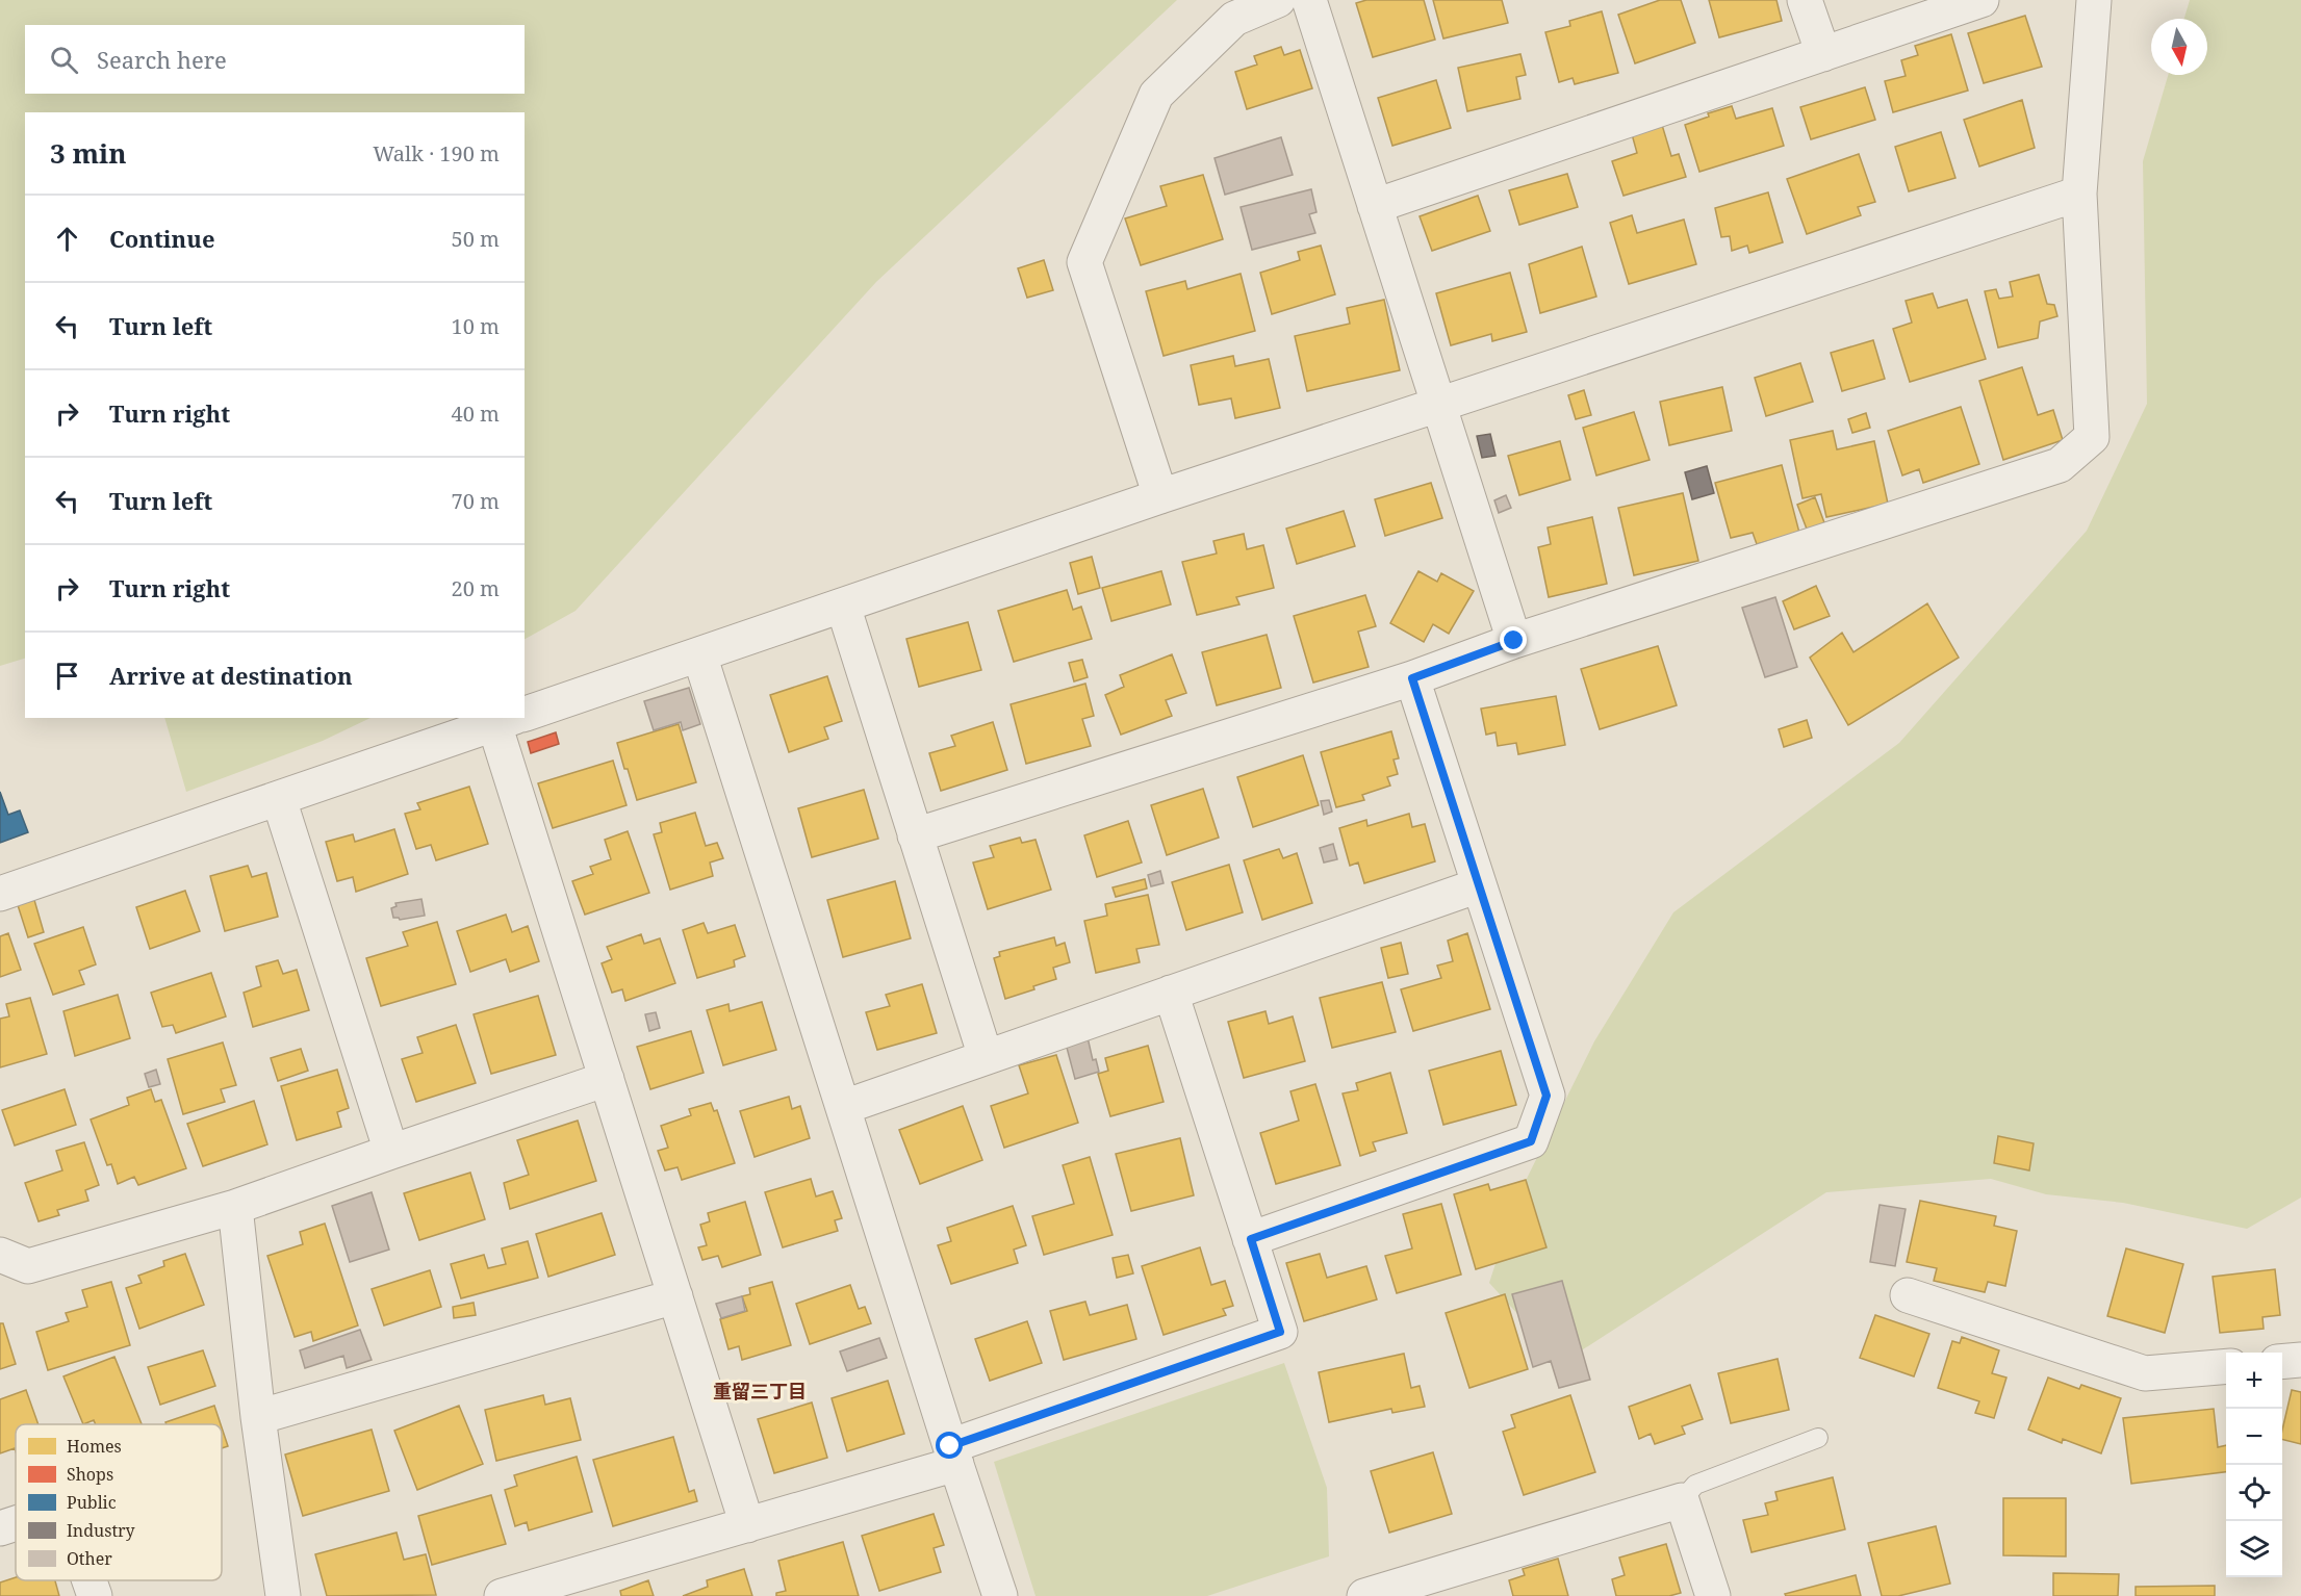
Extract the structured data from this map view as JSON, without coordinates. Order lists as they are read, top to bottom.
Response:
{
  "districts": ["重留三丁目"],
  "legend": [
    "Homes",
    "Shops",
    "Public",
    "Industry",
    "Other"
  ],
  "north": "bottom",
  "page": {
    "search": "Search here",
    "heading": ["3 min", "Walk · 190 m"],
    "list": [
      ["Continue", "50 m"],
      ["Turn left", "10 m"],
      ["Turn right", "40 m"],
      ["Turn left", "70 m"],
      ["Turn right", "20 m"],
      "Arrive at destination"
    ],
    "map_buttons": ["+", "−"]
  }
}
